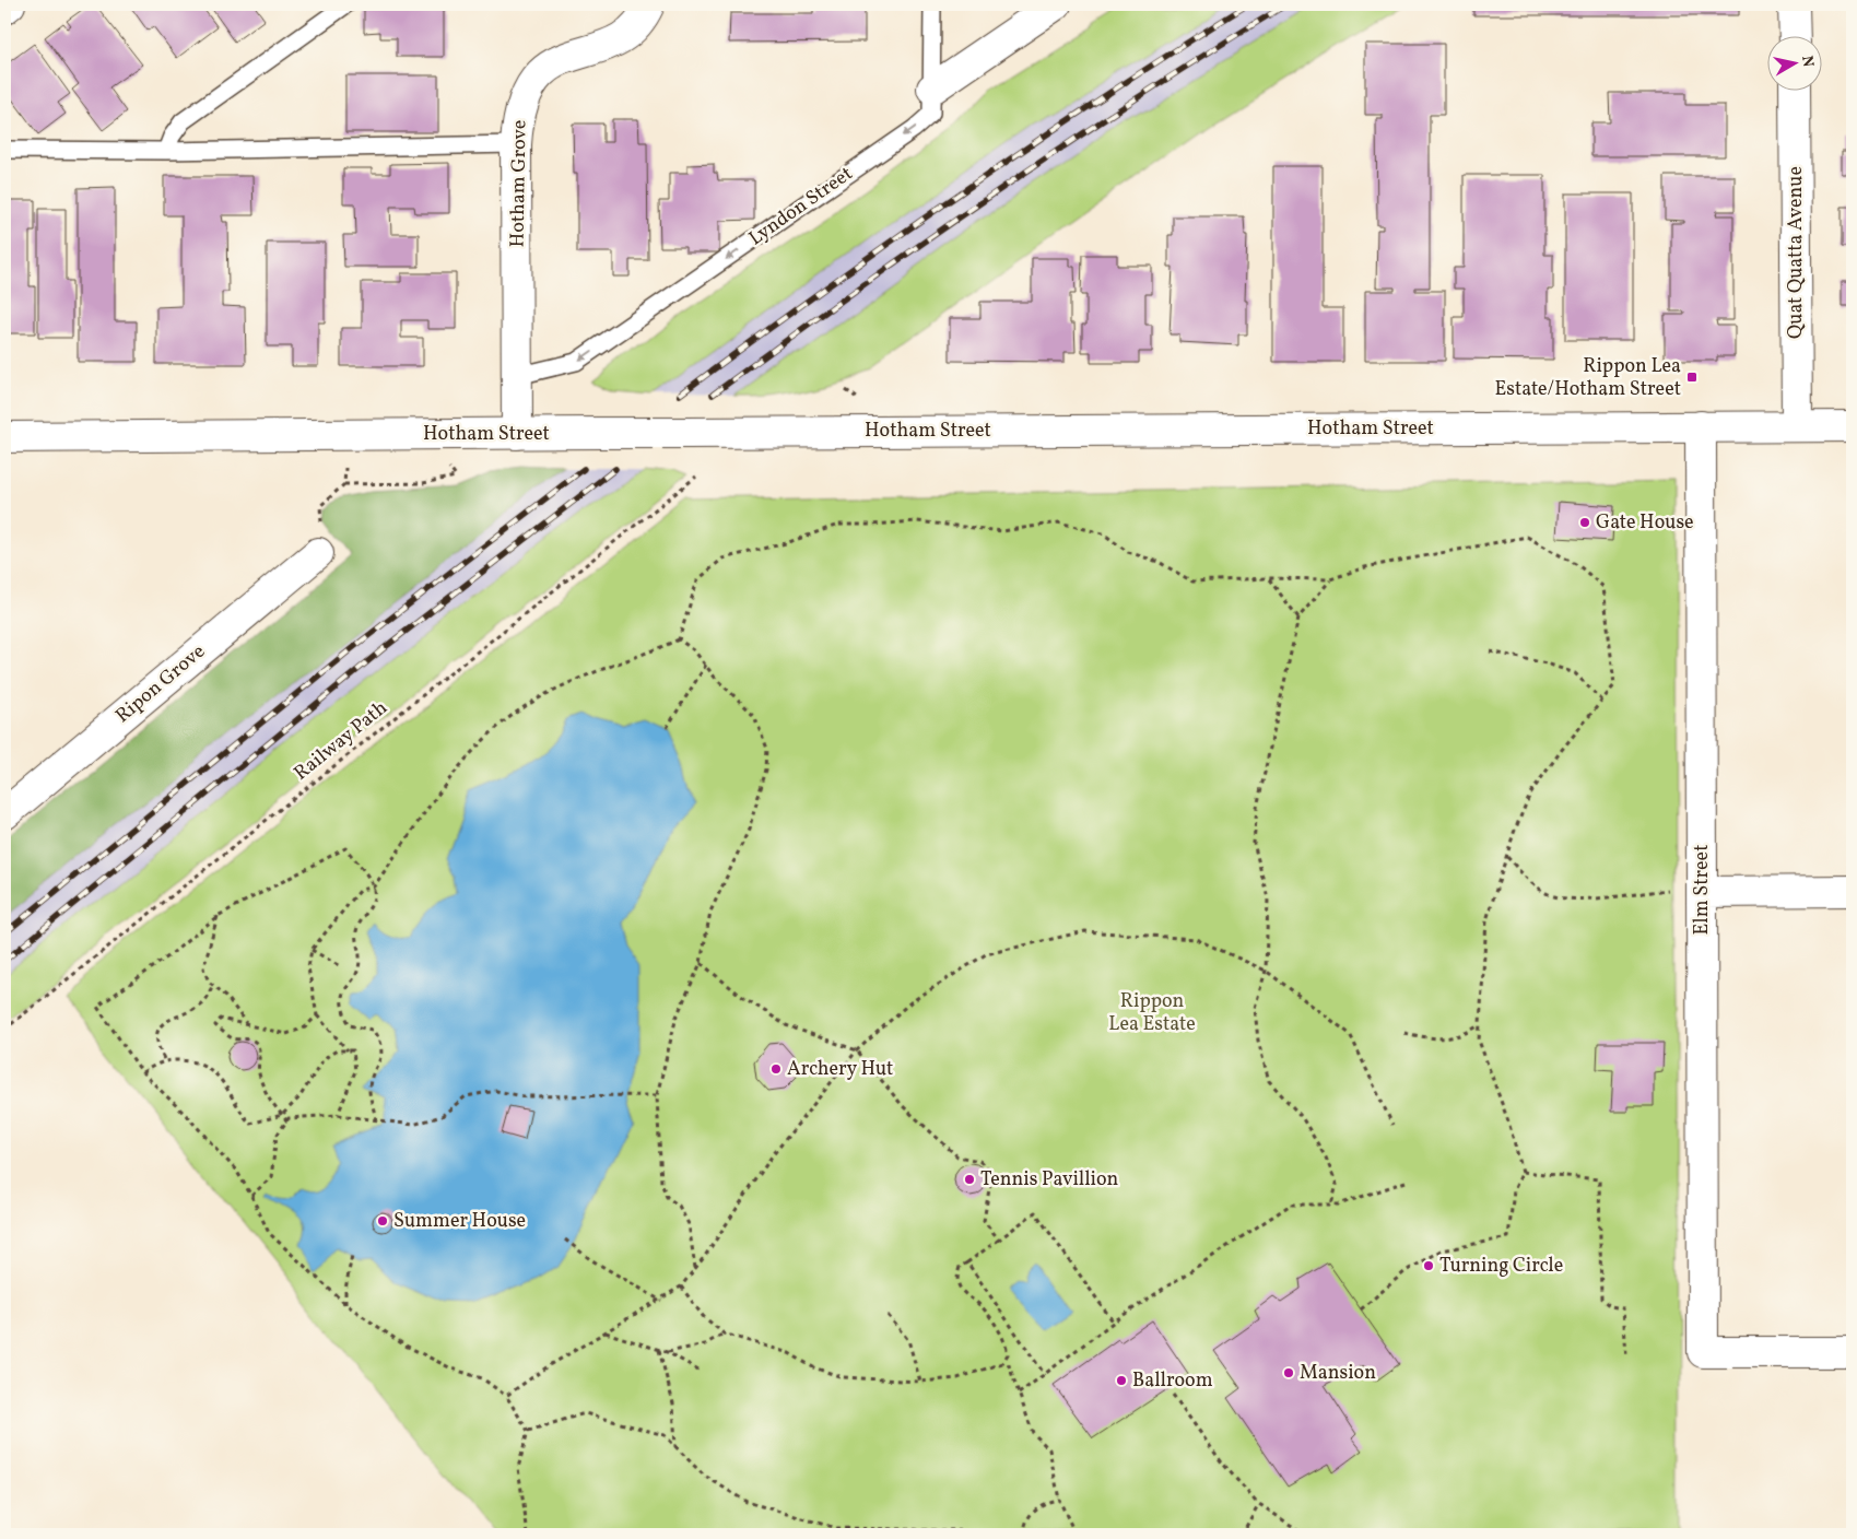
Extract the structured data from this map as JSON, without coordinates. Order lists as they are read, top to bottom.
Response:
{
  "streets": {
    "street": [
      "Hotham Grove",
      "Quat Quatta Avenue",
      "Hotham Street",
      "Ripon Grove",
      "Elm Street"
    ],
    "lane": ["Lyndon Street"],
    "path": ["Railway Path"]
  },
  "crossings": [
    ["Hotham Grove", "Lyndon Street"],
    ["Hotham Grove", "Hotham Street"],
    ["Quat Quatta Avenue", "Hotham Street"],
    ["Hotham Street", "Elm Street"]
  ],
  "one_way": ["Lyndon Street"],
  "parks": ["Rippon Lea Estate"],
  "places": {
    "transit": ["Rippon Lea Estate/Hotham Street"],
    "other": [
      "Gate House",
      "Archery Hut",
      "Tennis Pavillion",
      "Summer House",
      "Turning Circle",
      "Mansion",
      "Ballroom"
    ]
  },
  "north": "right"
}
